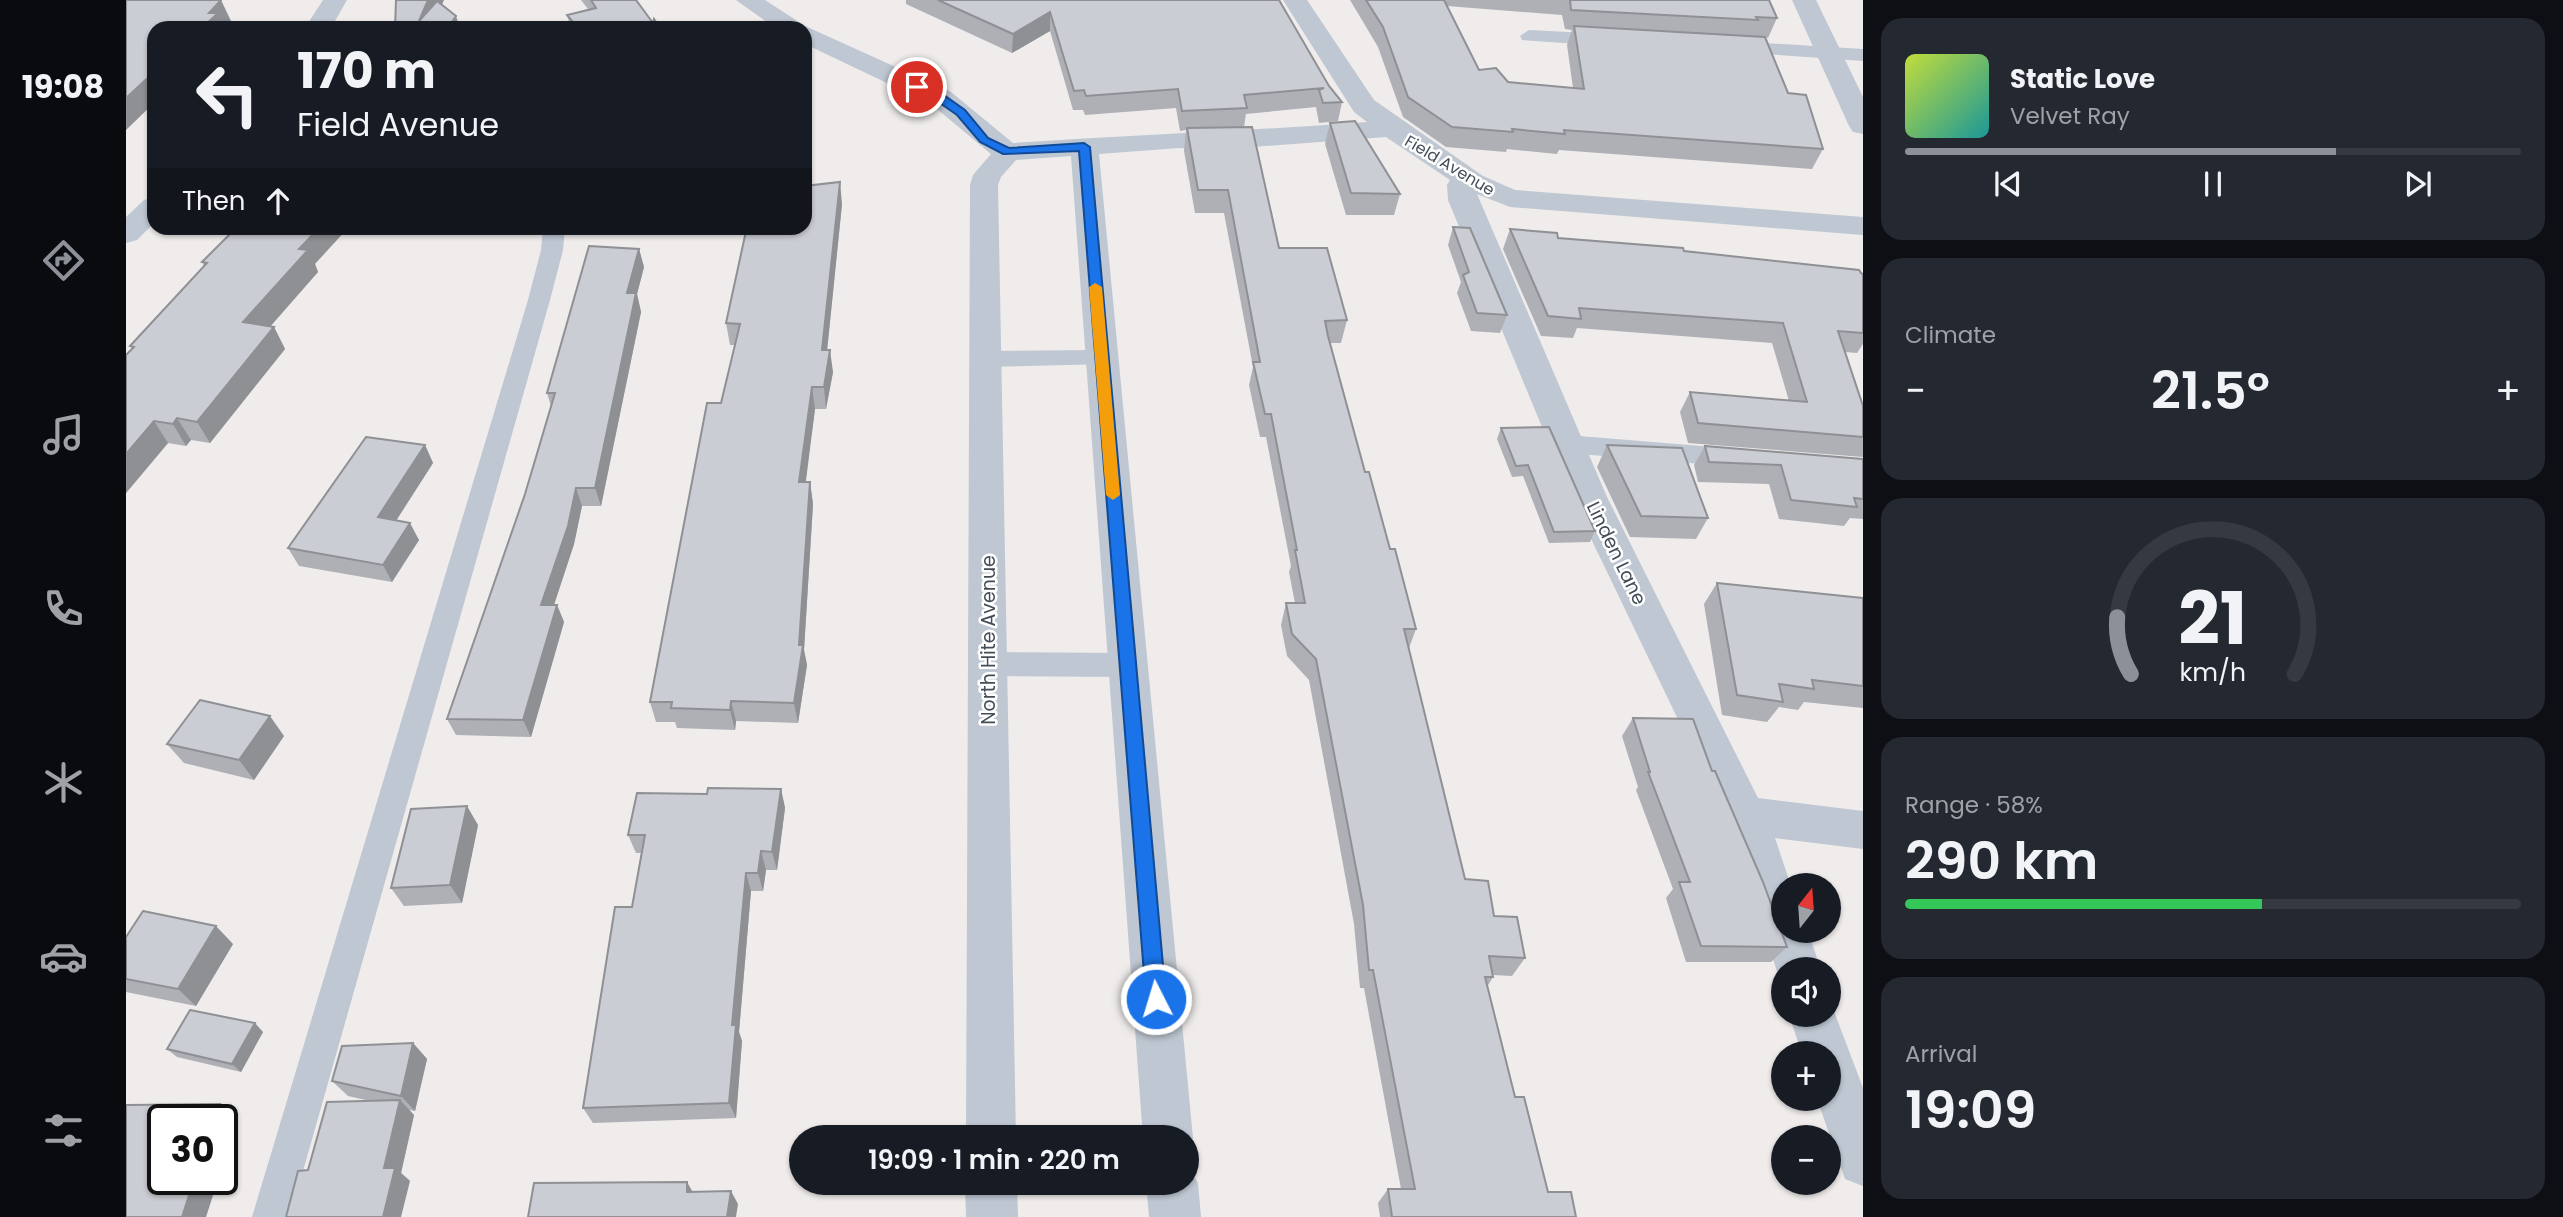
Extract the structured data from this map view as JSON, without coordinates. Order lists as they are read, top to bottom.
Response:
{
  "streets": {
    "street": ["Field Avenue", "Linden Lane", "North Hite Avenue"]
  },
  "crossings": [
    ["Field Avenue", "Linden Lane"],
    ["Field Avenue", "North Hite Avenue"]
  ],
  "north": "top",
  "page": {
    "tabs": "19:08",
    "turn": ["170 m", "Field Avenue"],
    "song": ["Static Love", "Velvet Ray"],
    "then": "Then",
    "tile": [
      "Climate",
      ["Range · 58%", "290 km"],
      ["Arrival", "19:09"]
    ],
    "heat": ["−", "21.5°", "+"],
    "map_buttons": ["+", "−"],
    "limit": "30",
    "trip": "19:09 · 1 min · 220 m",
    "gauge": ["21", "km/h"]
  }
}
